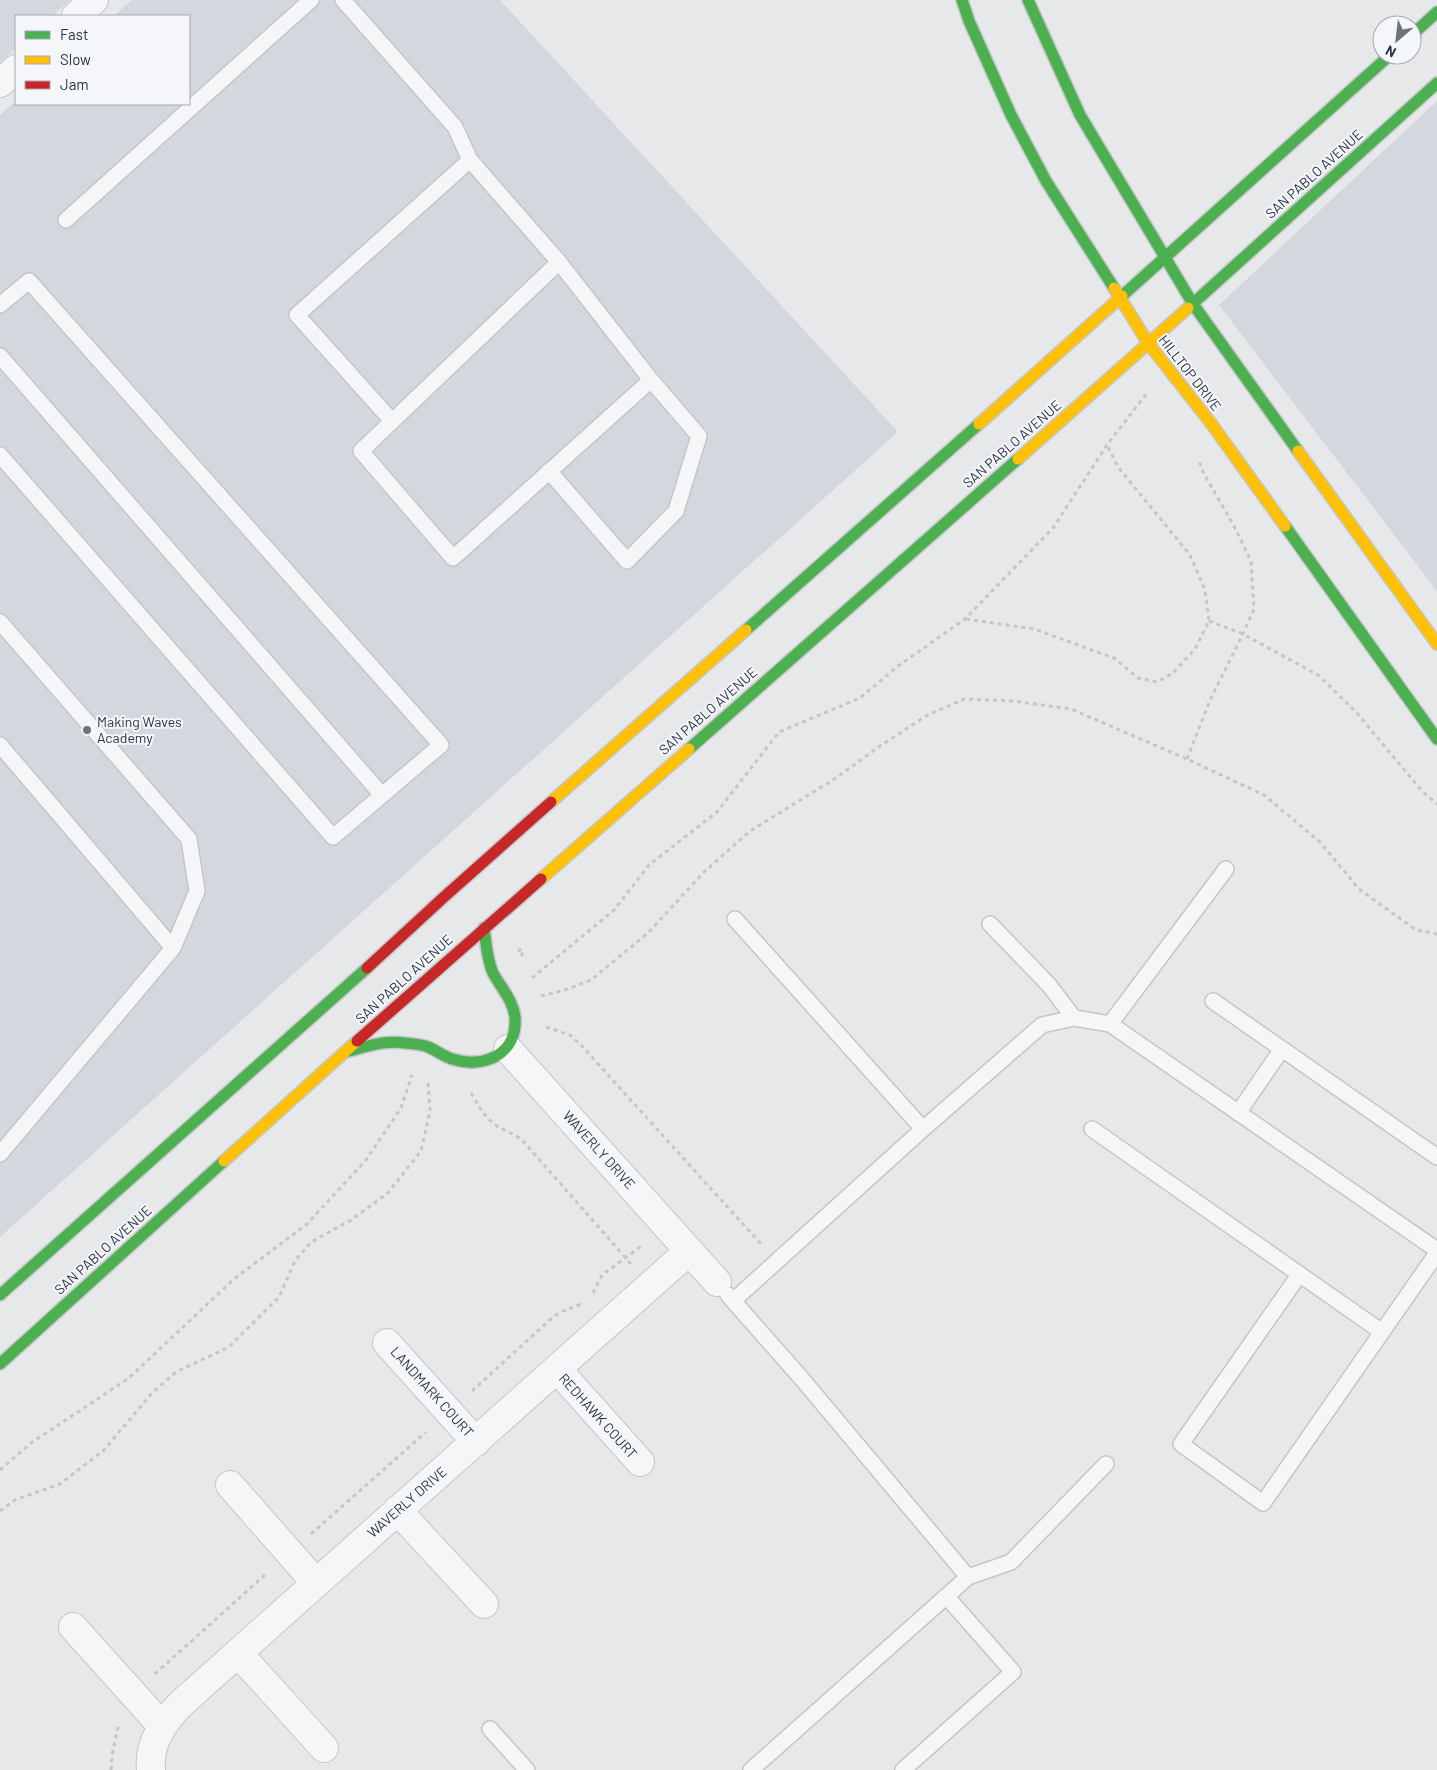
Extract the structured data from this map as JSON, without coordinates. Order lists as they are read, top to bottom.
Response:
{
  "streets": {
    "main road": ["SAN PABLO AVENUE", "HILLTOP DRIVE"],
    "street": ["WAVERLY DRIVE", "LANDMARK COURT", "REDHAWK COURT"]
  },
  "crossings": [
    ["SAN PABLO AVENUE", "HILLTOP DRIVE"],
    ["WAVERLY DRIVE", "LANDMARK COURT"],
    ["WAVERLY DRIVE", "REDHAWK COURT"]
  ],
  "places": ["Making Waves Academy"],
  "legend": ["Fast", "Slow", "Jam"],
  "north": "bottom left"
}
